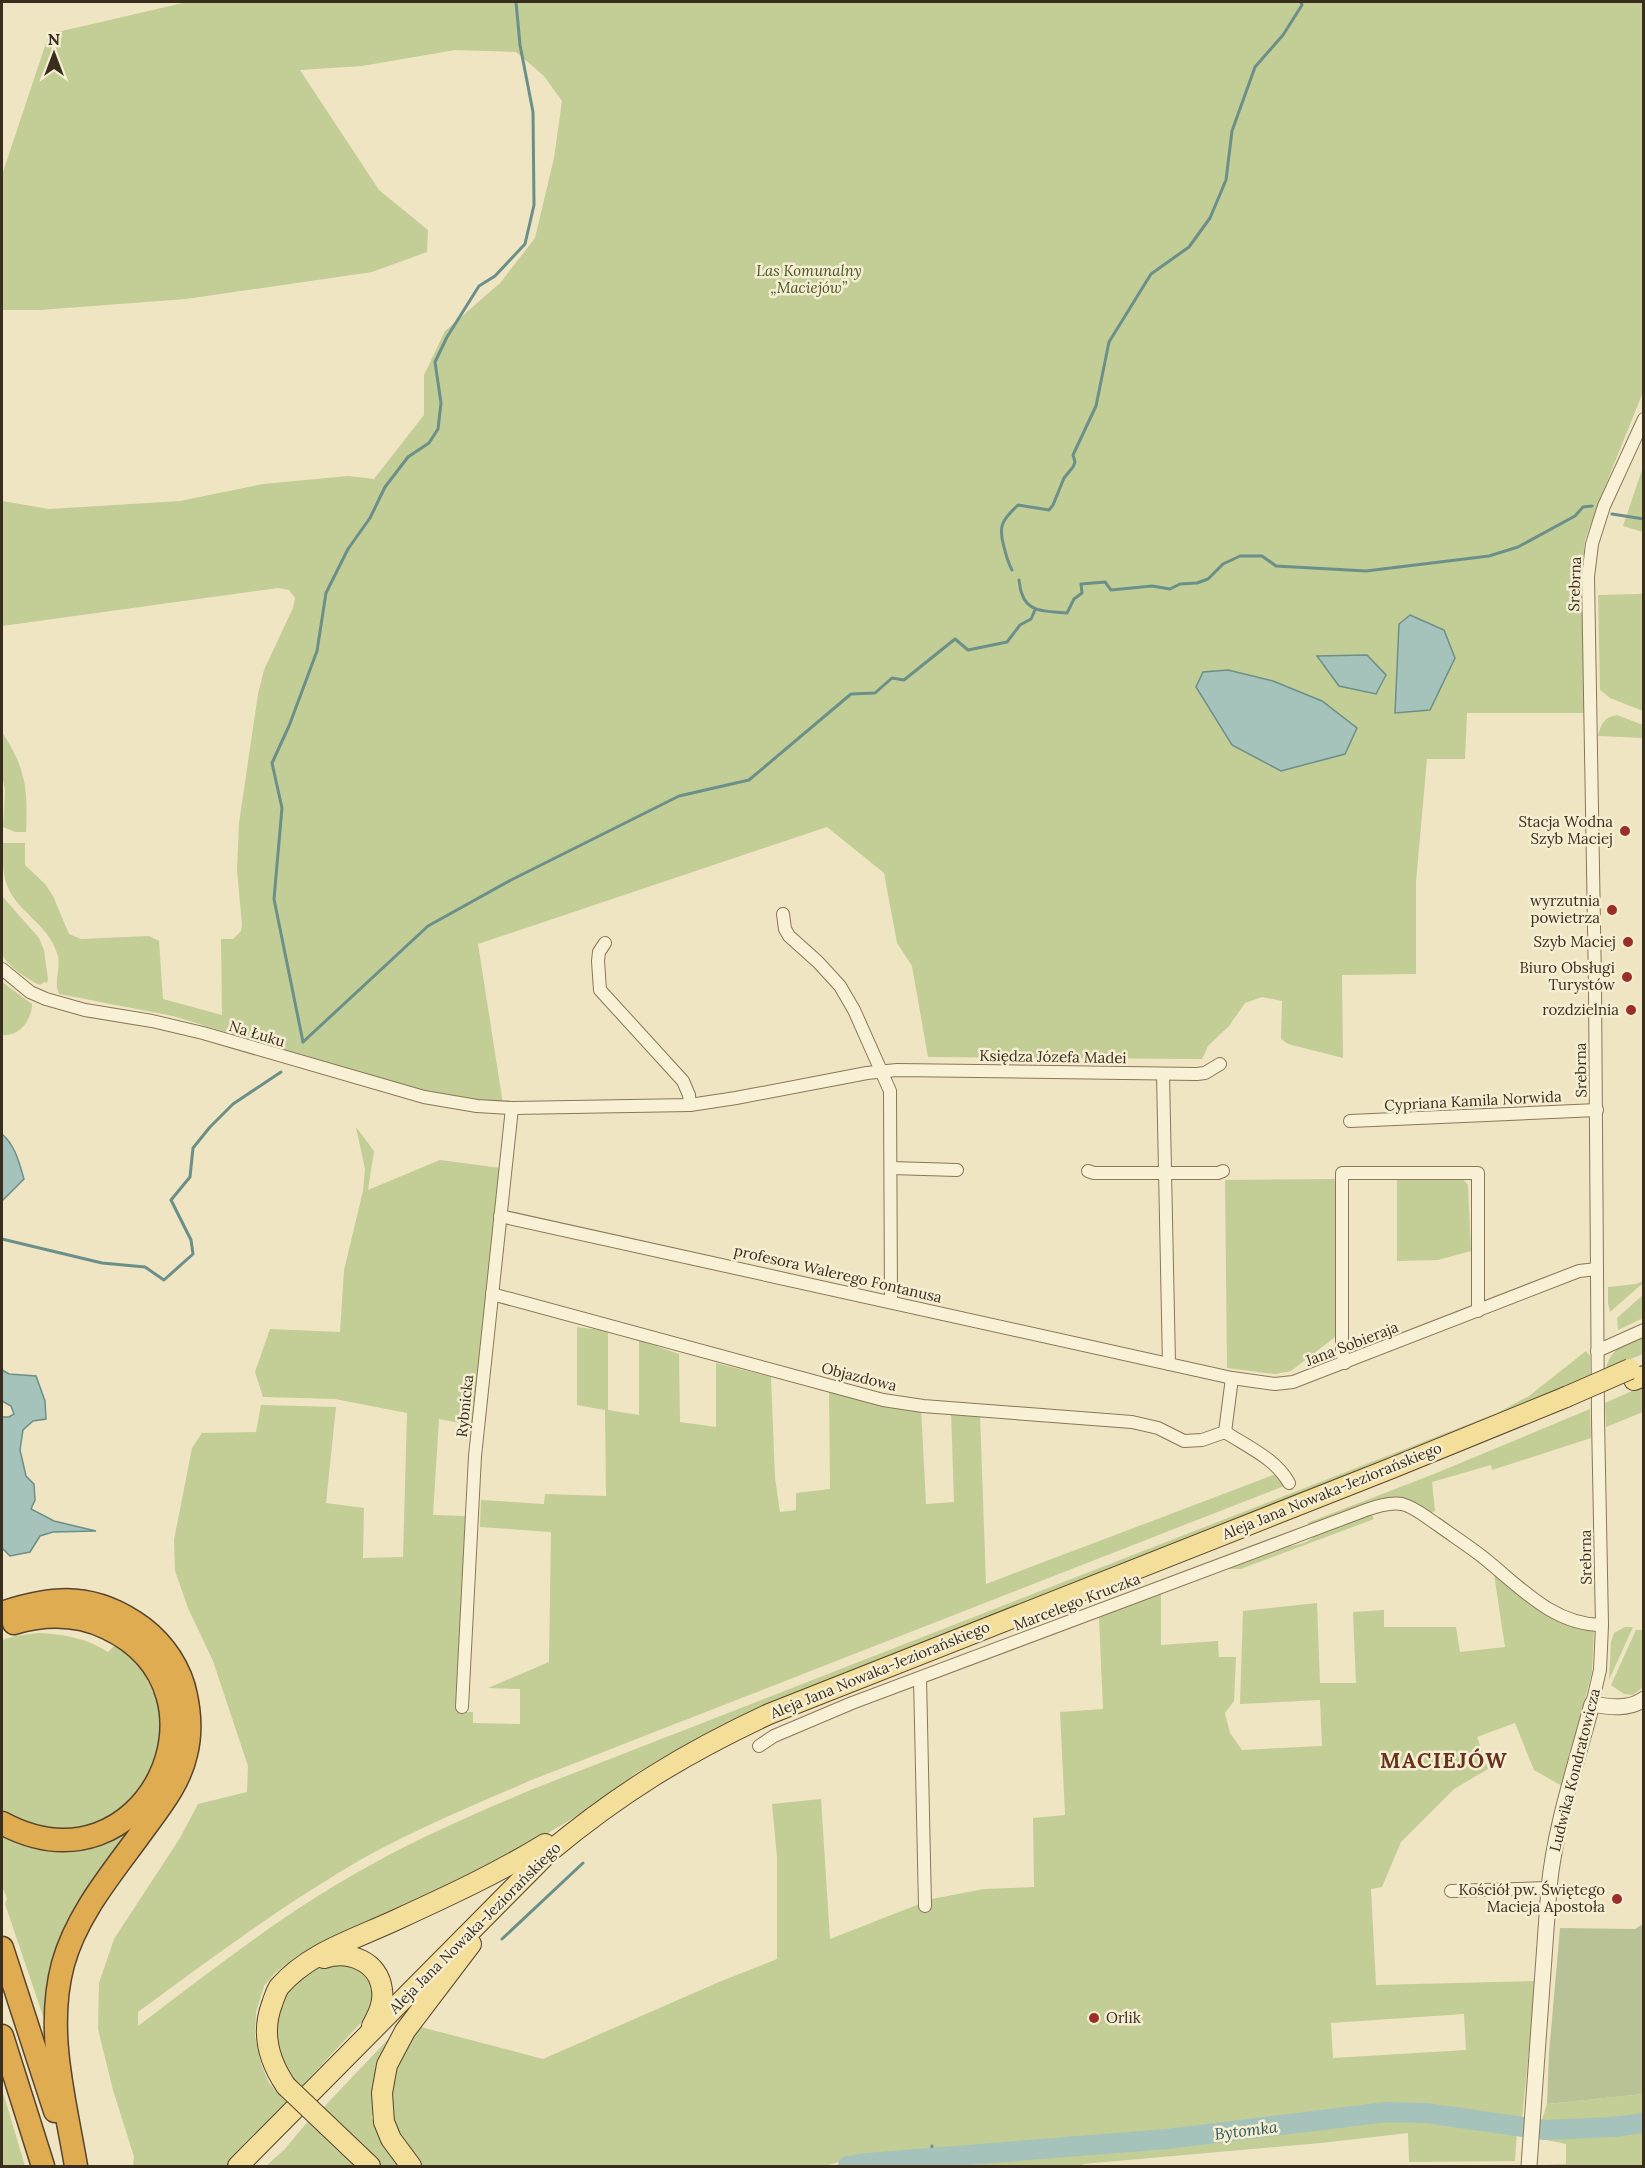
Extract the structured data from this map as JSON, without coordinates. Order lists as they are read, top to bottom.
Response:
{
  "streets": {
    "main road": ["Aleja Jana Nowaka-Jeziorańskiego"],
    "street": [
      "Srebrna",
      "Na Łuku",
      "Księdza Józefa Madei",
      "Cypriana Kamila Norwida",
      "profesora Walerego Fontanusa",
      "Jana Sobieraja",
      "Objazdowa",
      "Rybnicka",
      "Marcelego Kruczka",
      "Ludwika Kondratowicza"
    ]
  },
  "crossings": [
    ["Srebrna", "Cypriana Kamila Norwida"],
    ["Srebrna", "Jana Sobieraja"],
    ["Srebrna", "Marcelego Kruczka"],
    ["Srebrna", "Ludwika Kondratowicza"],
    ["Na Łuku", "Księdza Józefa Madei"],
    ["Na Łuku", "Rybnicka"],
    ["Księdza Józefa Madei", "Rybnicka"],
    ["profesora Walerego Fontanusa", "Jana Sobieraja"],
    ["profesora Walerego Fontanusa", "Rybnicka"],
    ["Objazdowa", "Rybnicka"],
    ["Marcelego Kruczka", "Ludwika Kondratowicza"]
  ],
  "districts": ["MACIEJÓW"],
  "water": ["Bytomka"],
  "parks": ["Las Komunalny „Maciejów”"],
  "places": [
    "Stacja Wodna Szyb Maciej",
    "wyrzutnia powietrza",
    "Szyb Maciej",
    "Biuro Obsługi Turystów",
    "rozdzielnia",
    "Kościół pw. Świętego Macieja Apostoła",
    "Orlik"
  ],
  "north": "top"
}
